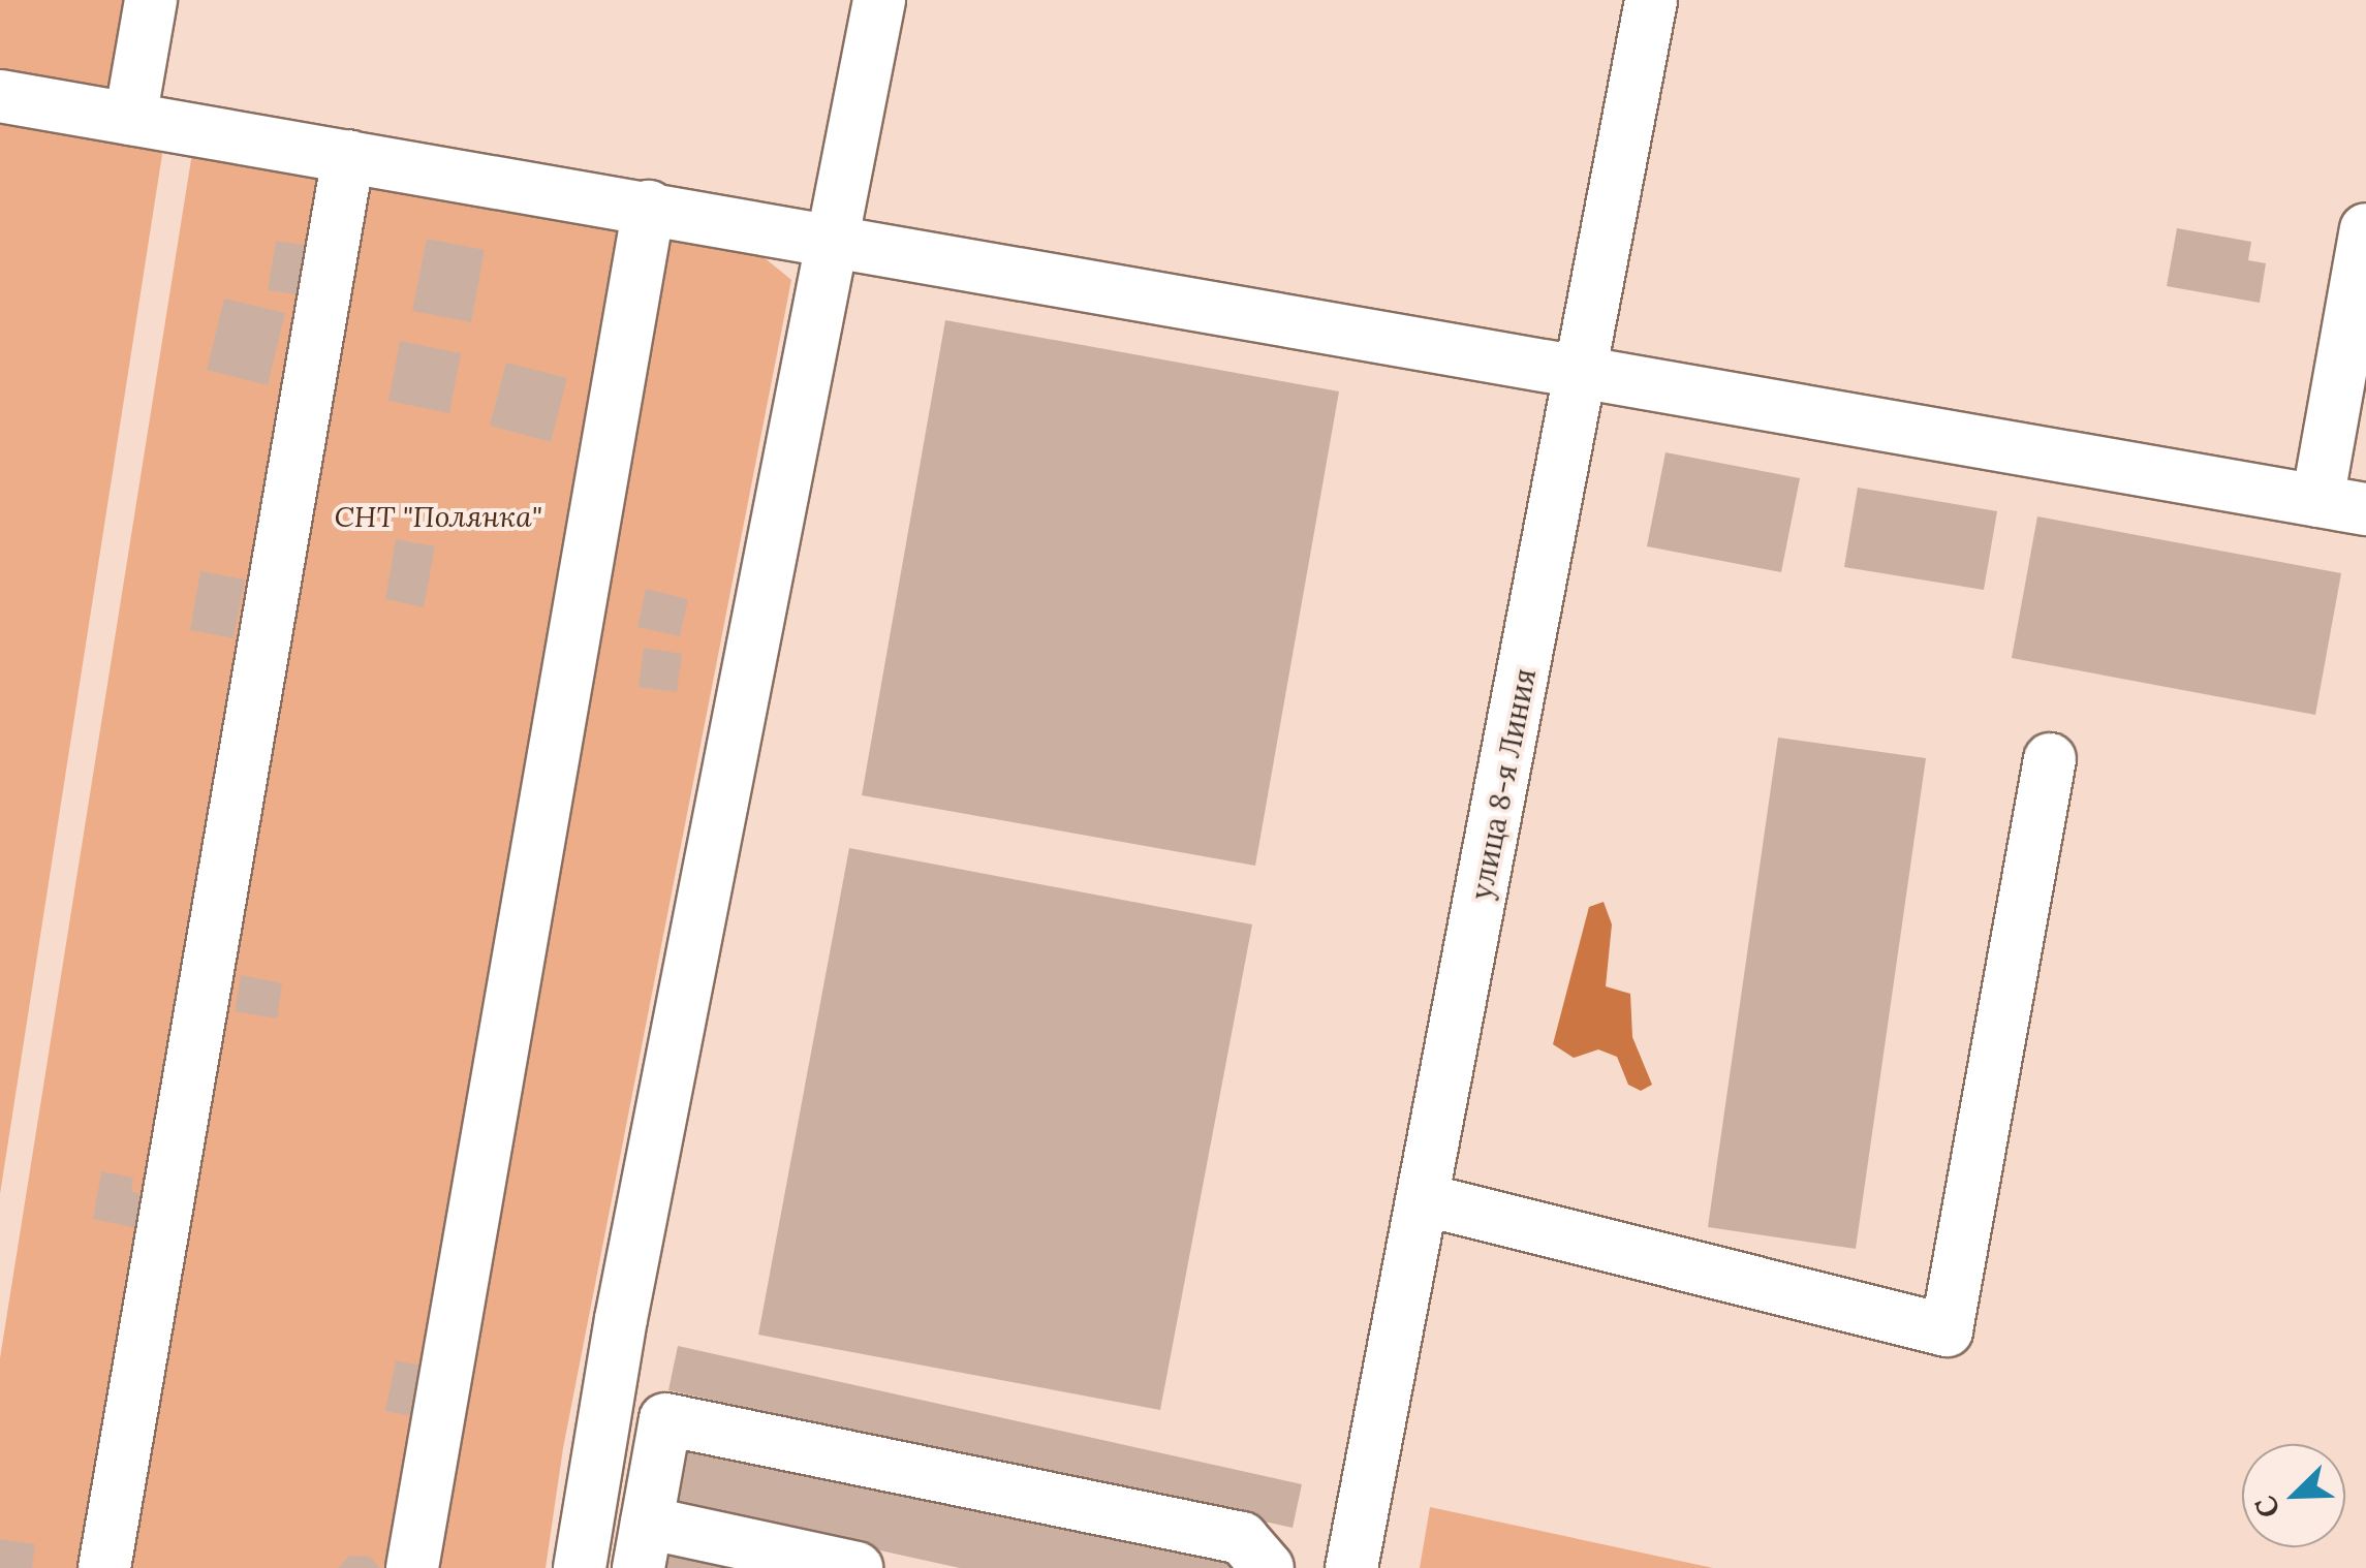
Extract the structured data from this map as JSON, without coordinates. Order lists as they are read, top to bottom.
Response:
{
  "streets": {
    "street": ["улица 8-я Линия"]
  },
  "parks": ["СНТ \"Полянка\""],
  "north": "bottom left"
}
